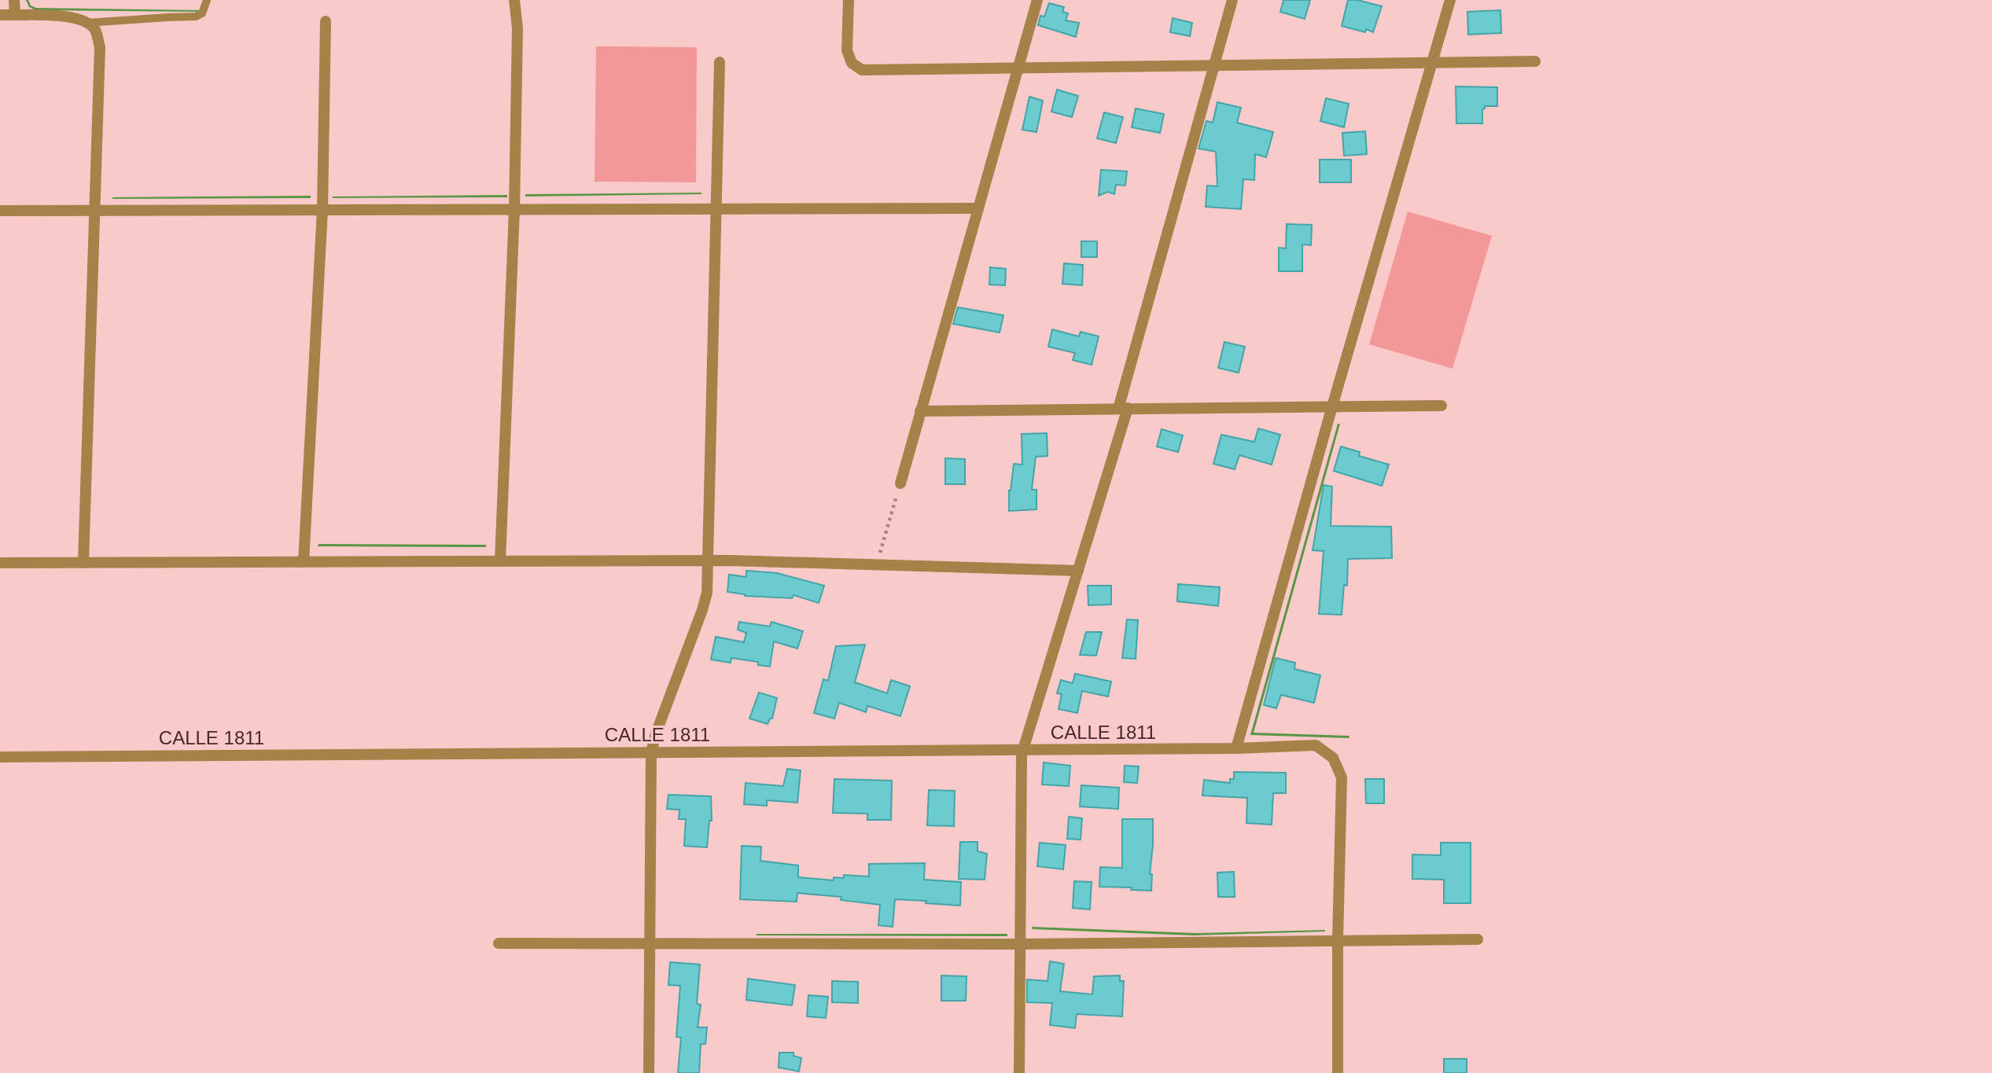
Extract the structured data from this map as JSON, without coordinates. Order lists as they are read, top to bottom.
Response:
{
  "streets": {
    "street": ["CALLE 1811"]
  }
}
